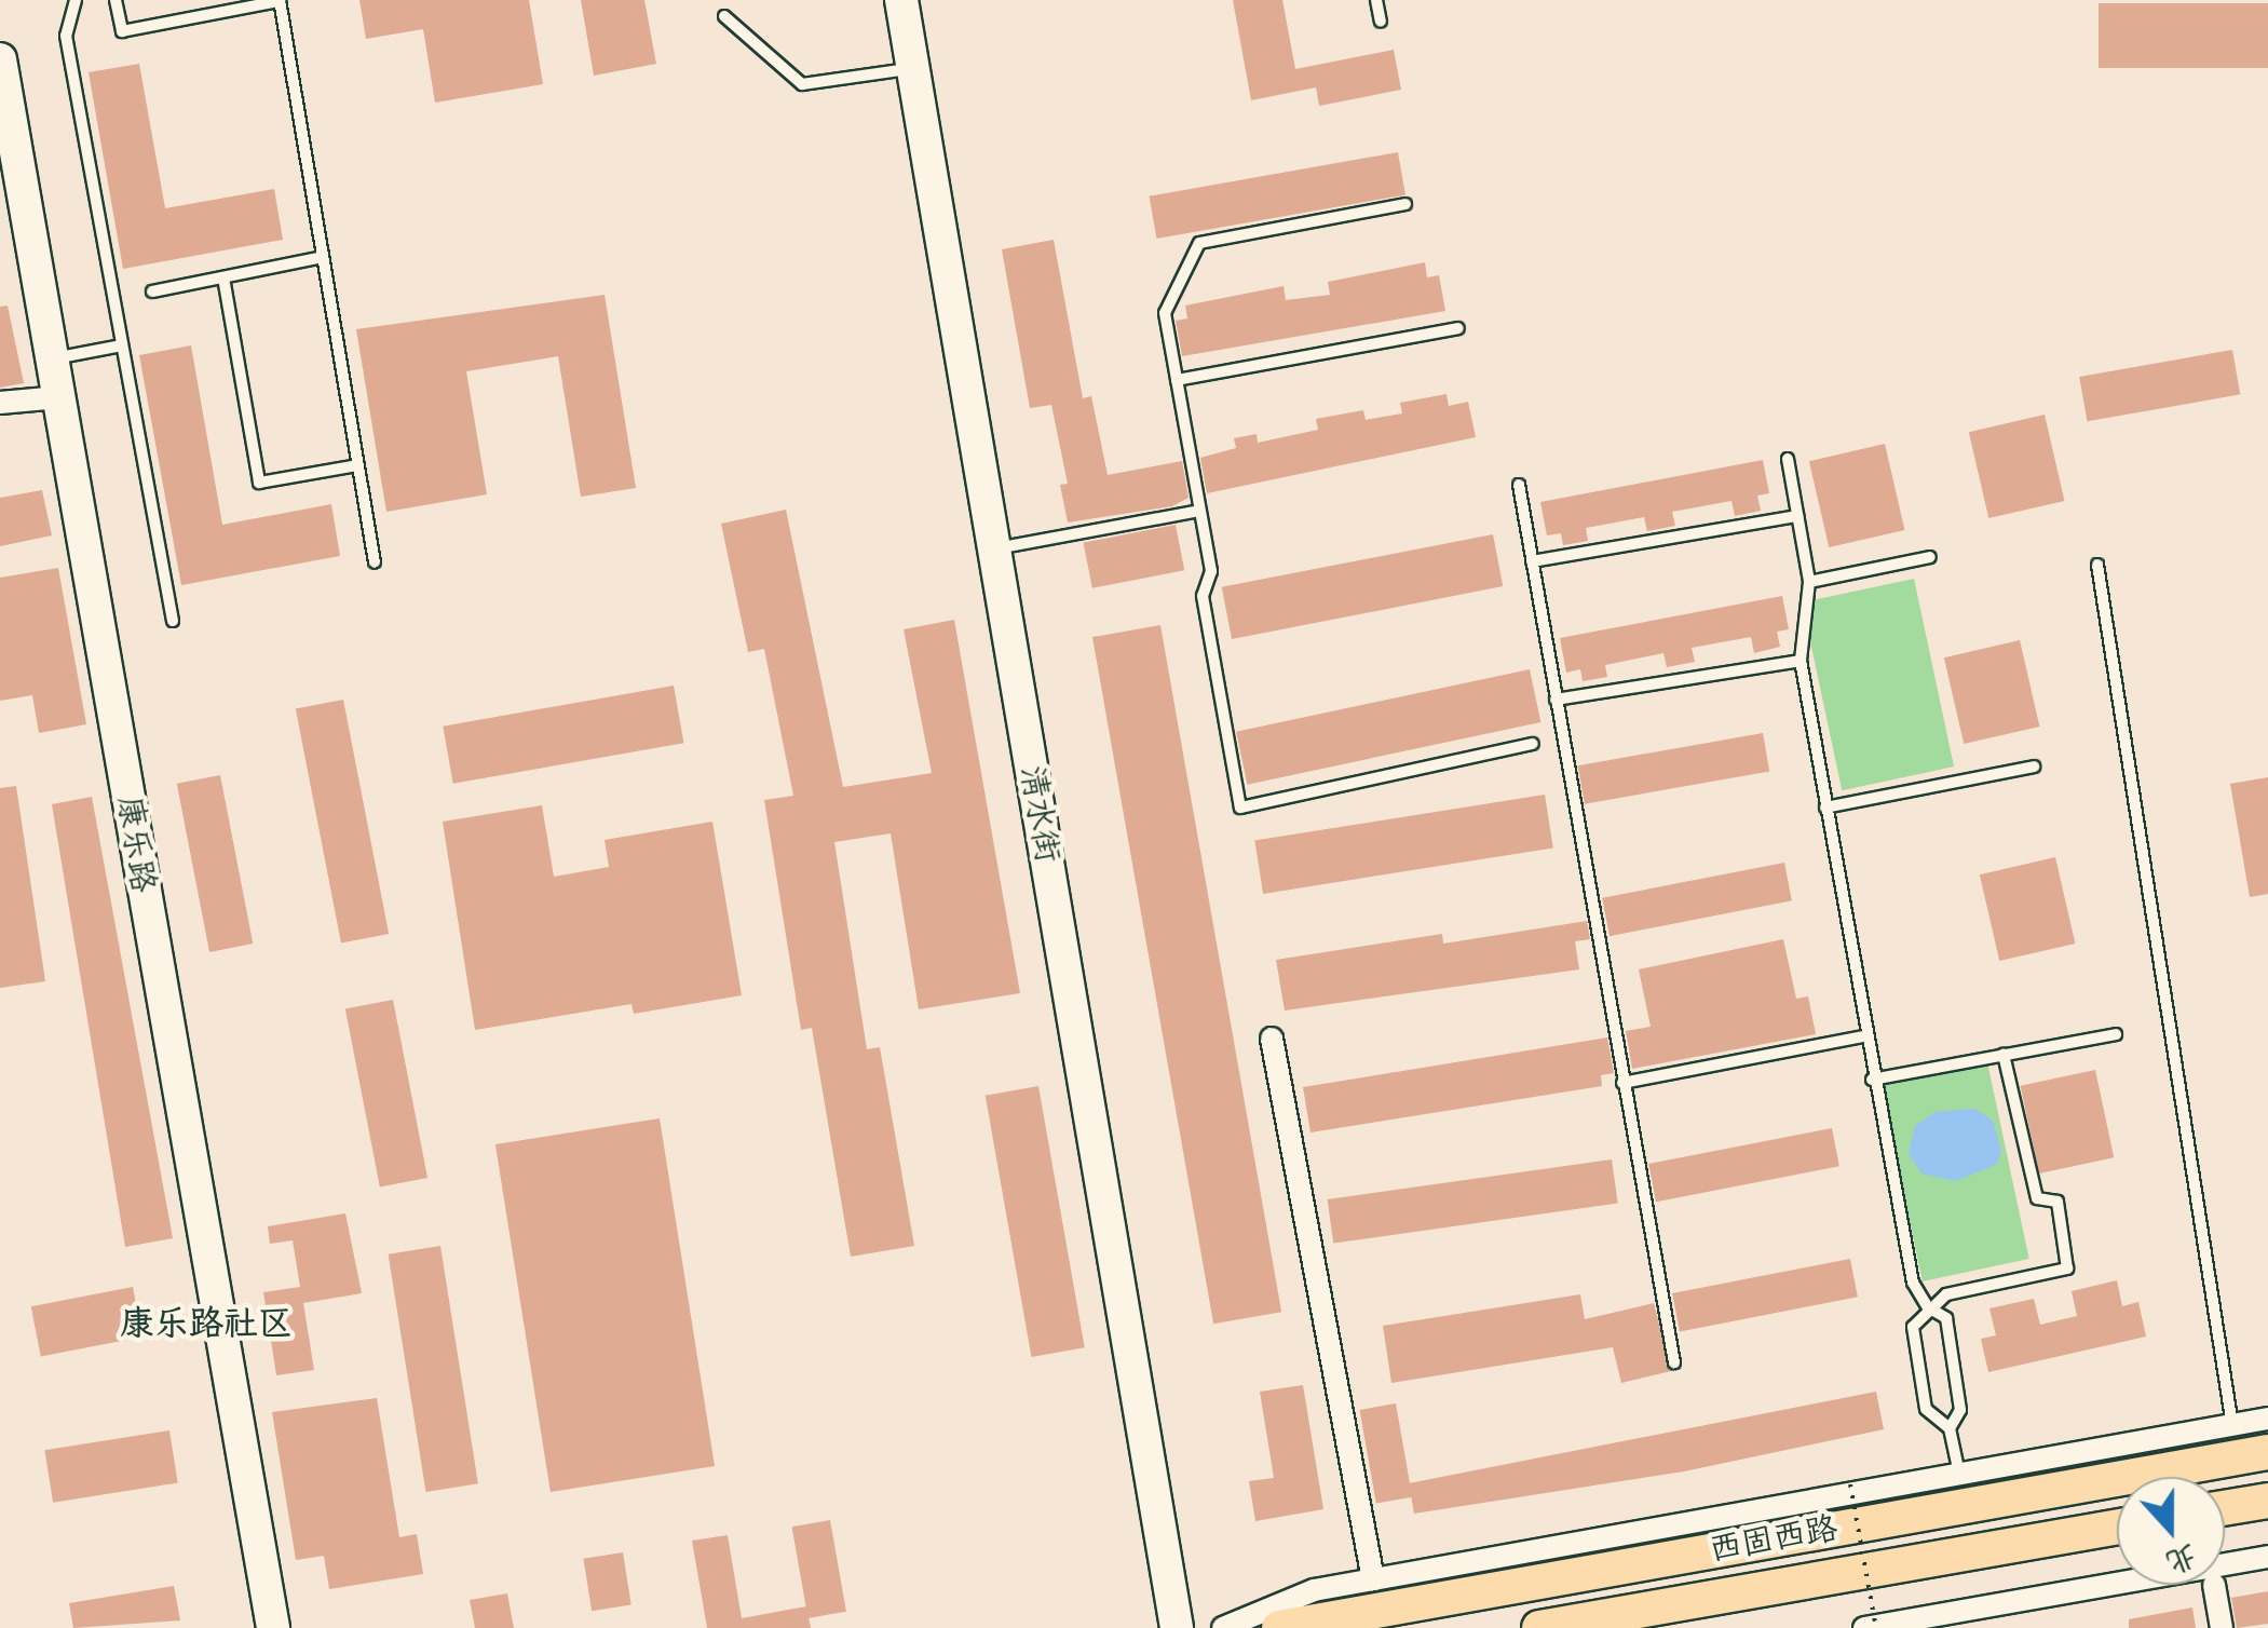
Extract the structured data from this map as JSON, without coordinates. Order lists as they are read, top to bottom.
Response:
{
  "streets": {
    "main road": ["西固西路"],
    "street": ["清水街", "康乐路"]
  },
  "districts": ["康乐路社区"],
  "north": "bottom"
}
